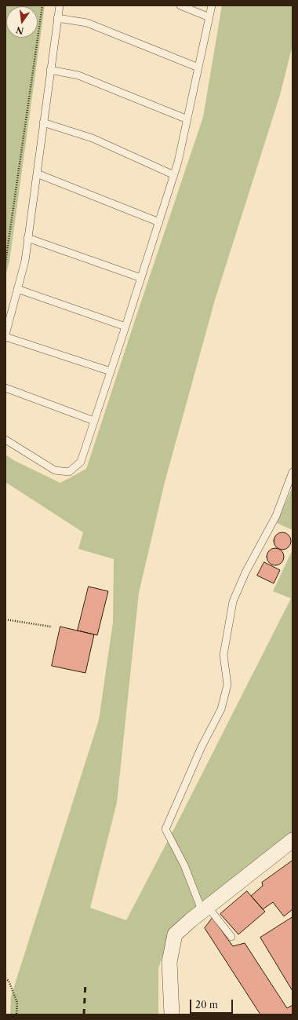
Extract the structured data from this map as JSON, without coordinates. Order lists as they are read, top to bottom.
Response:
{
  "scale_bar": "20 m",
  "north": "bottom"
}
